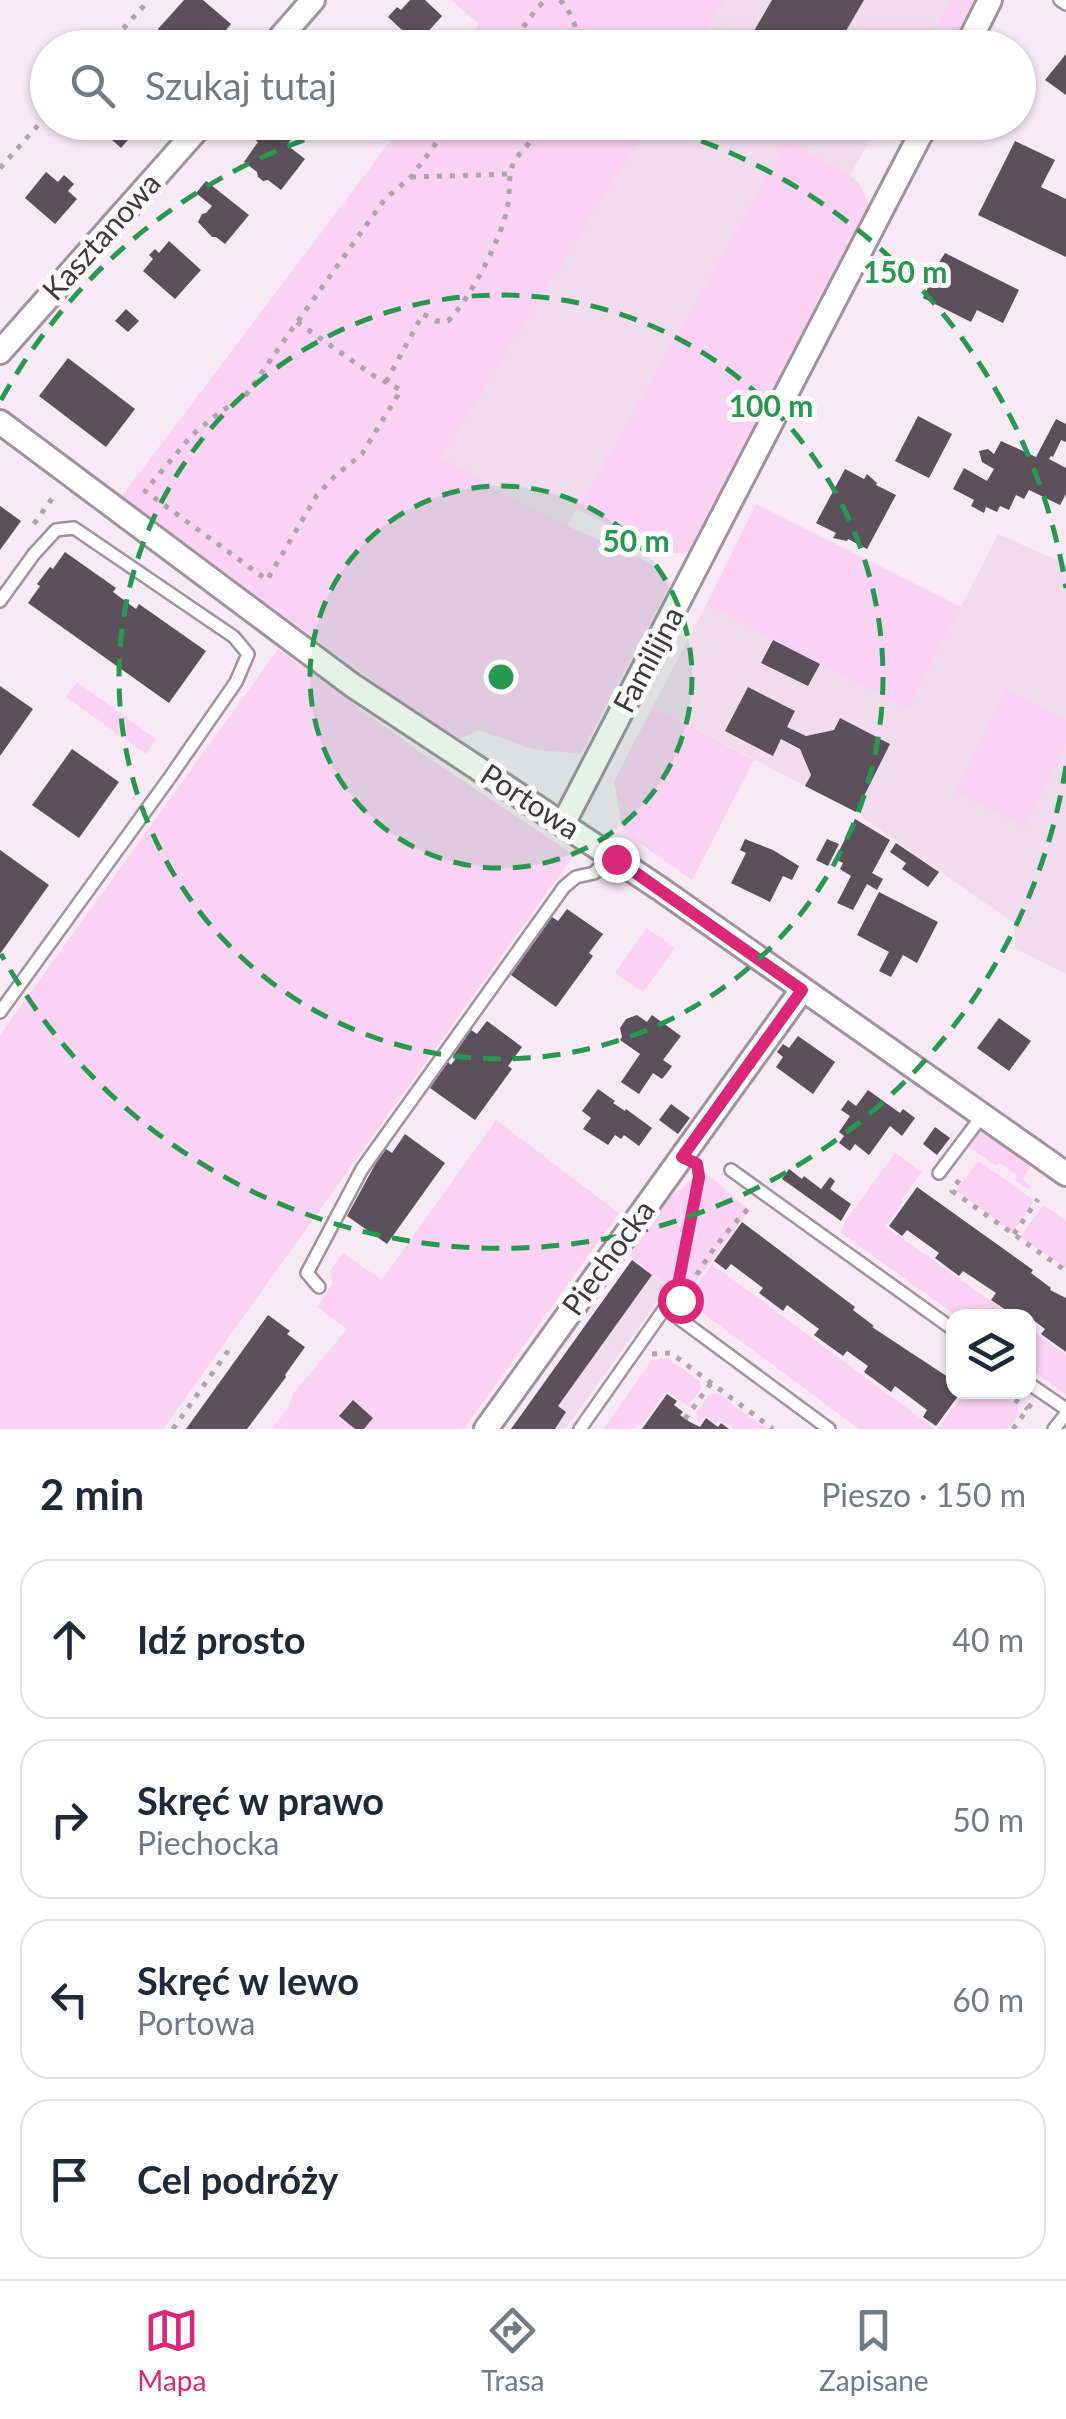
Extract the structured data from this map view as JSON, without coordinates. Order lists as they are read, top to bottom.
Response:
{
  "streets": {
    "street": [
      "Kasztanowa",
      "Familijna",
      "Portowa",
      "Piechocka"
    ]
  },
  "crossings": [
    ["Familijna", "Portowa"],
    ["Portowa", "Piechocka"]
  ],
  "page": {
    "search": "Szukaj tutaj",
    "heading": ["2 min", "Pieszo · 150 m"],
    "list": [
      ["Idź prosto", "40 m"],
      ["Skręć w prawo", "Piechocka", "50 m"],
      ["Skręć w lewo", "Portowa", "60 m"],
      "Cel podróży"
    ],
    "nav": ["Mapa", "Trasa", "Zapisane"]
  },
  "rings": ["150 m", "100 m", "50 m"]
}
